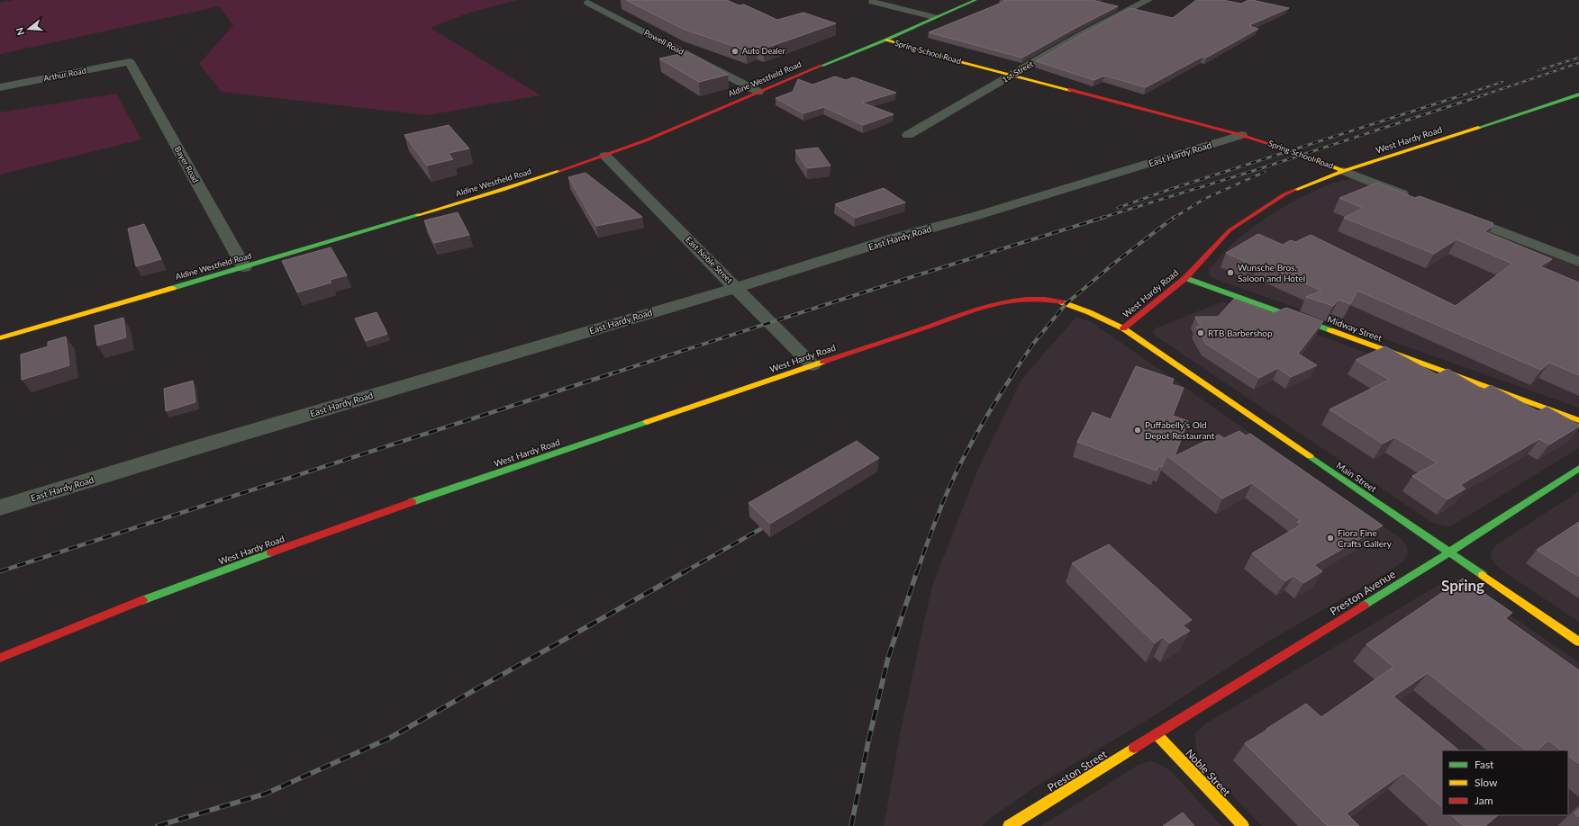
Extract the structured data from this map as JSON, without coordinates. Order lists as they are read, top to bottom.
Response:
{
  "streets": {
    "main road": [
      "Spring School Road",
      "Aldine Westfield Road",
      "West Hardy Road",
      "Midway Street",
      "Main Street",
      "Preston Avenue",
      "Preston Street",
      "Noble Street"
    ],
    "street": [
      "Powell Road",
      "1st Street",
      "Arthur Road",
      "East Hardy Road",
      "Bayer Road",
      "East Noble Street"
    ]
  },
  "crossings": [
    ["Powell Road", "Aldine Westfield Road"],
    ["Spring School Road", "1st Street"],
    ["Spring School Road", "Aldine Westfield Road"],
    ["Spring School Road", "West Hardy Road"],
    ["Spring School Road", "East Hardy Road"],
    ["Arthur Road", "Bayer Road"],
    ["Aldine Westfield Road", "Bayer Road"],
    ["Aldine Westfield Road", "East Noble Street"],
    ["West Hardy Road", "East Noble Street"],
    ["West Hardy Road", "Midway Street"],
    ["West Hardy Road", "Main Street"],
    ["East Hardy Road", "East Noble Street"],
    ["Main Street", "Preston Avenue"],
    ["Preston Avenue", "Preston Street"],
    ["Preston Avenue", "Noble Street"],
    ["Preston Street", "Noble Street"]
  ],
  "districts": ["Spring"],
  "places": [
    "Auto Dealer",
    "Wunsche Bros. Saloon and Hotel",
    "RTB Barbershop",
    "Puffabelly's Old Depot Restaurant",
    "Fiora Fine Crafts Gallery"
  ],
  "legend": ["Fast", "Slow", "Jam"],
  "north": "left"
}
